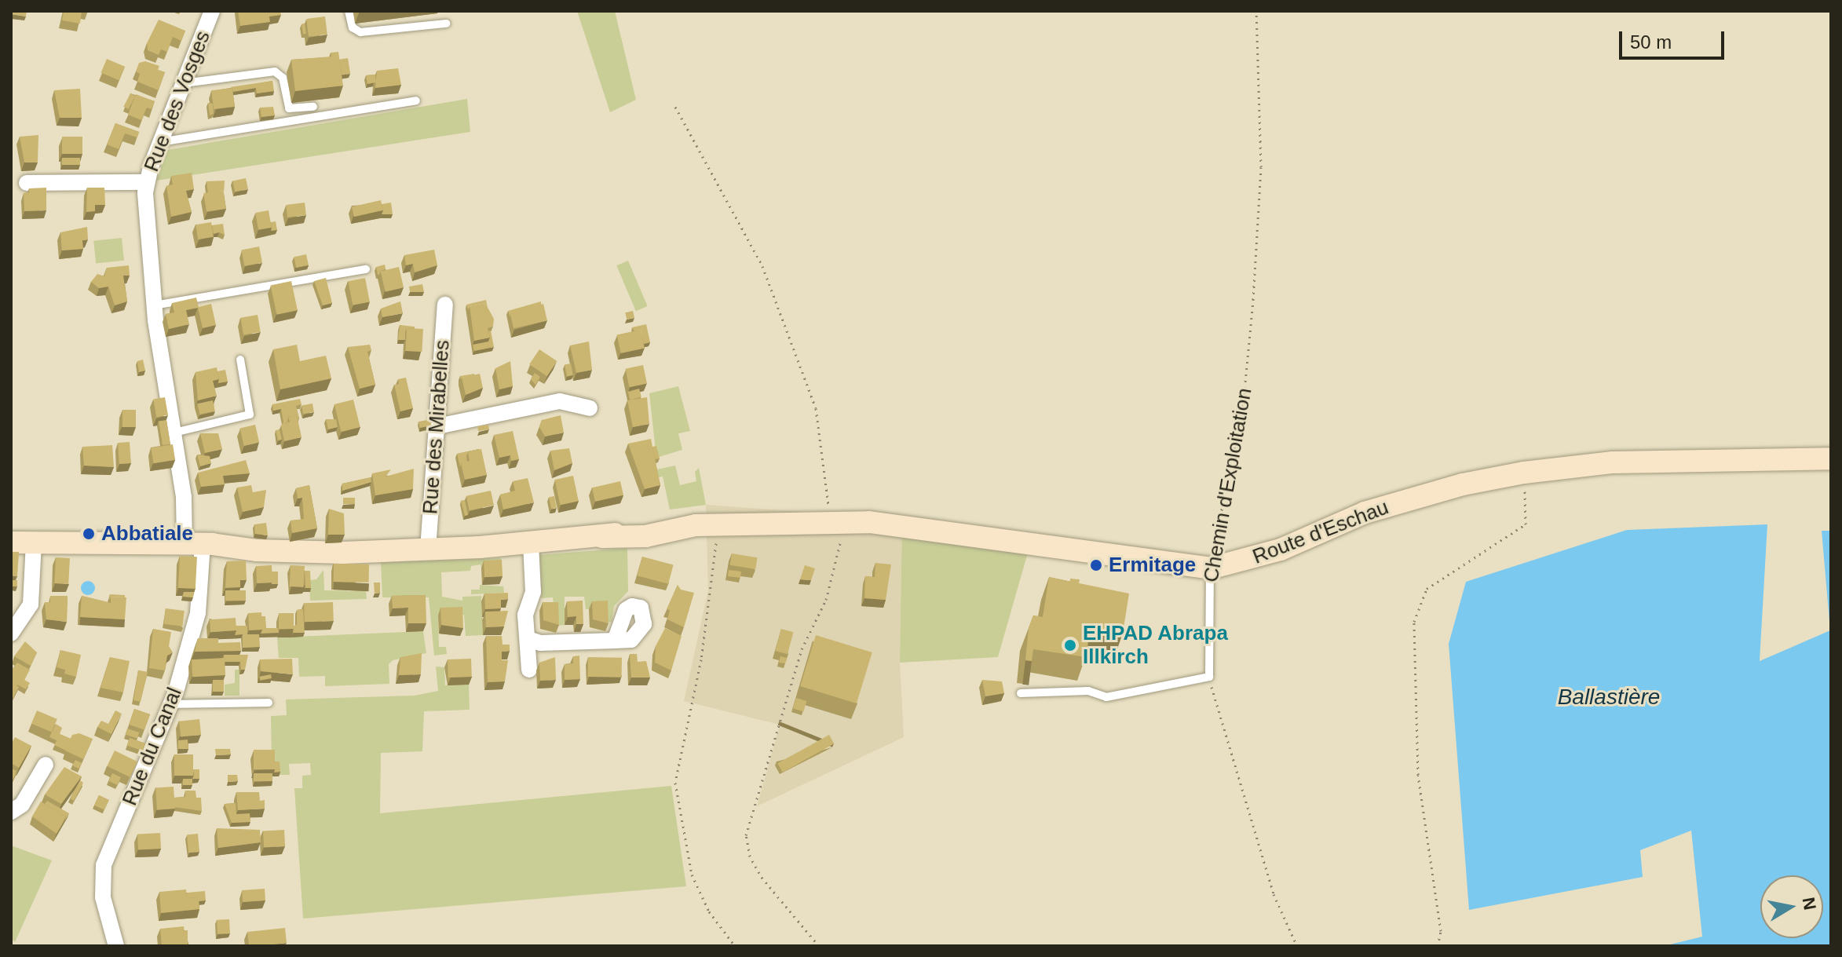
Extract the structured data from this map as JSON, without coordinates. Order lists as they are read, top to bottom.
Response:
{
  "streets": {
    "main road": ["Route d'Eschau"],
    "street": ["Rue des Vosges", "Rue des Mirabelles", "Rue du Canal"],
    "lane": ["Chemin d'Exploitation"]
  },
  "crossings": [
    ["Rue des Vosges", "Rue du Canal"],
    ["Chemin d'Exploitation", "Route d'Eschau"]
  ],
  "water": ["Ballastière"],
  "places": ["Abbatiale", "Ermitage", "EHPAD Abrapa Illkirch"],
  "scale_bar": "50 m",
  "north": "right"
}
